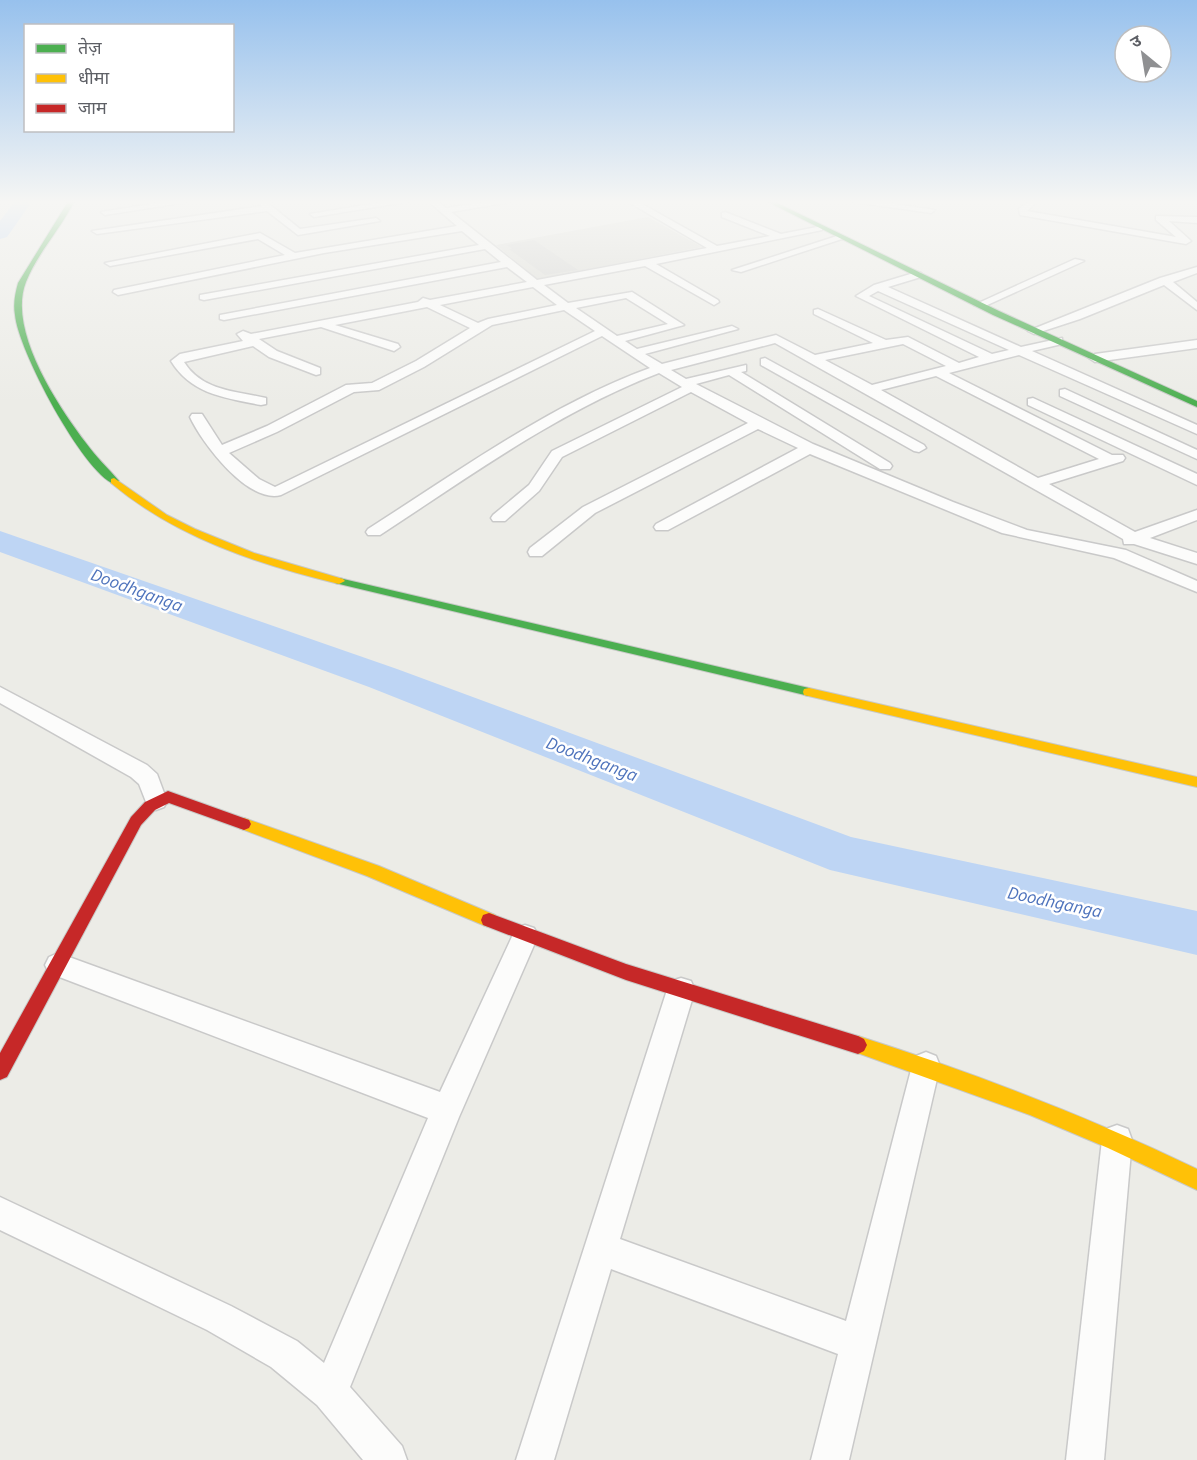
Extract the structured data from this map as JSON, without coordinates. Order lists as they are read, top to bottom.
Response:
{
  "water": ["Doodhganga"],
  "legend": ["तेज़", "धीमा", "जाम"],
  "north": "top left"
}
